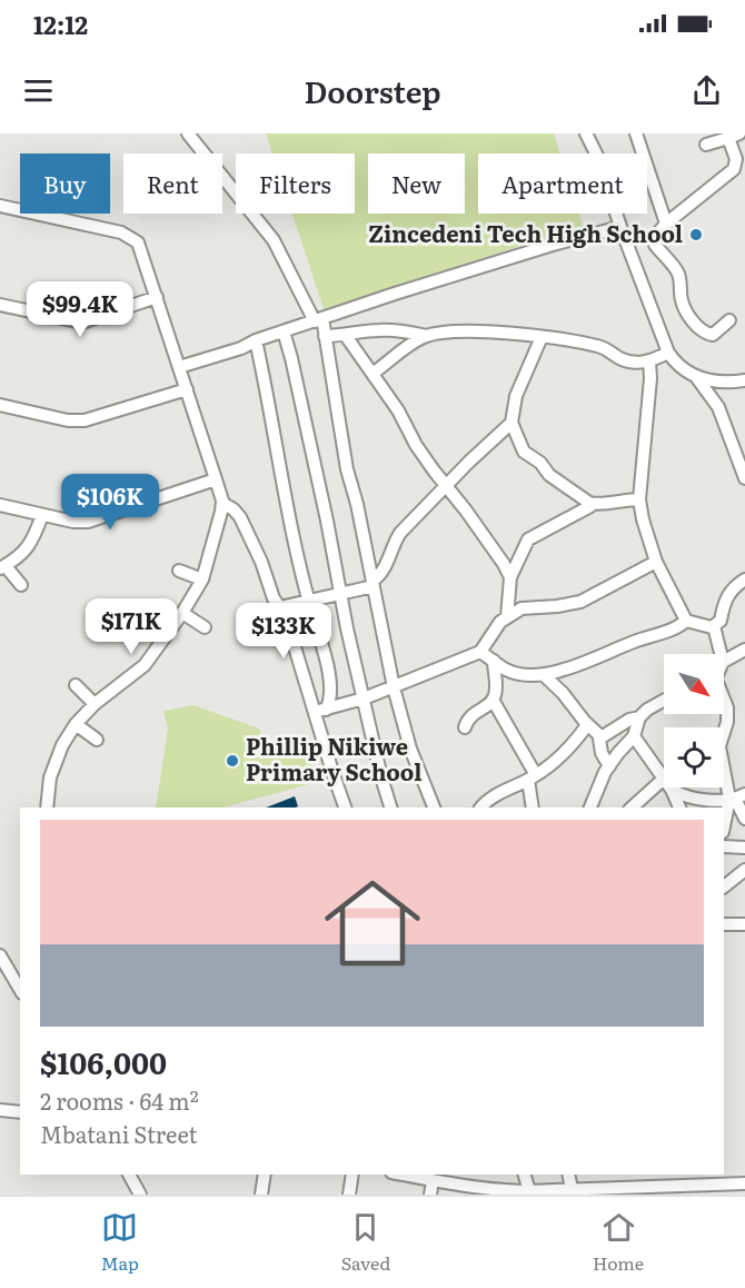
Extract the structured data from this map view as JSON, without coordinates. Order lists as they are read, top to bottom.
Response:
{
  "places": ["Zincedeni Tech High School", "Phillip Nikiwe Primary School"],
  "north": "bottom right",
  "page": {
    "status": "12:12",
    "header": "Doorstep",
    "chip": [
      "Buy",
      "Rent",
      "Filters",
      "New",
      "Apartment"
    ],
    "price": [
      "$99.4K",
      "$106K",
      "$171K",
      "$133K"
    ],
    "list": [
      {
        "name": "$106,000",
        "note": "2 rooms · 64 m² · Mbatani Street"
      }
    ],
    "tabs": ["Map", "Saved", "Home"]
  }
}
